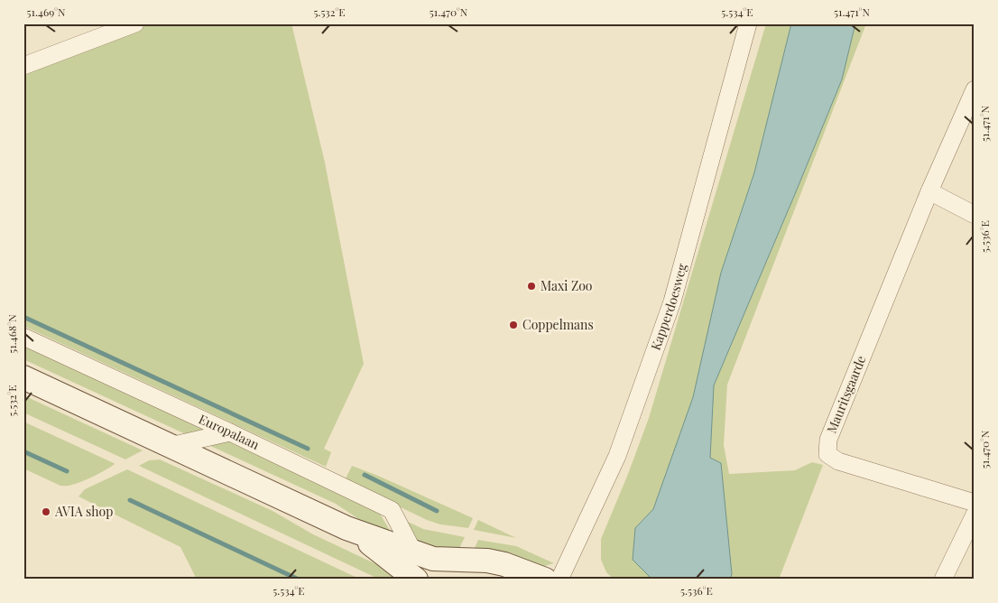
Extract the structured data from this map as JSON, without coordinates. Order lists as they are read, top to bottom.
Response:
{
  "streets": {
    "street": ["Kapperdoesweg", "Mauritsgaarde", "Europalaan"]
  },
  "places": ["Maxi Zoo", "Coppelmans", "AVIA shop"],
  "coordinates": [
    "51.469°N",
    "5.532°E",
    "51.470°N",
    "5.534°E",
    "51.471°N",
    "5.536°E",
    "51.468°N"
  ]
}
